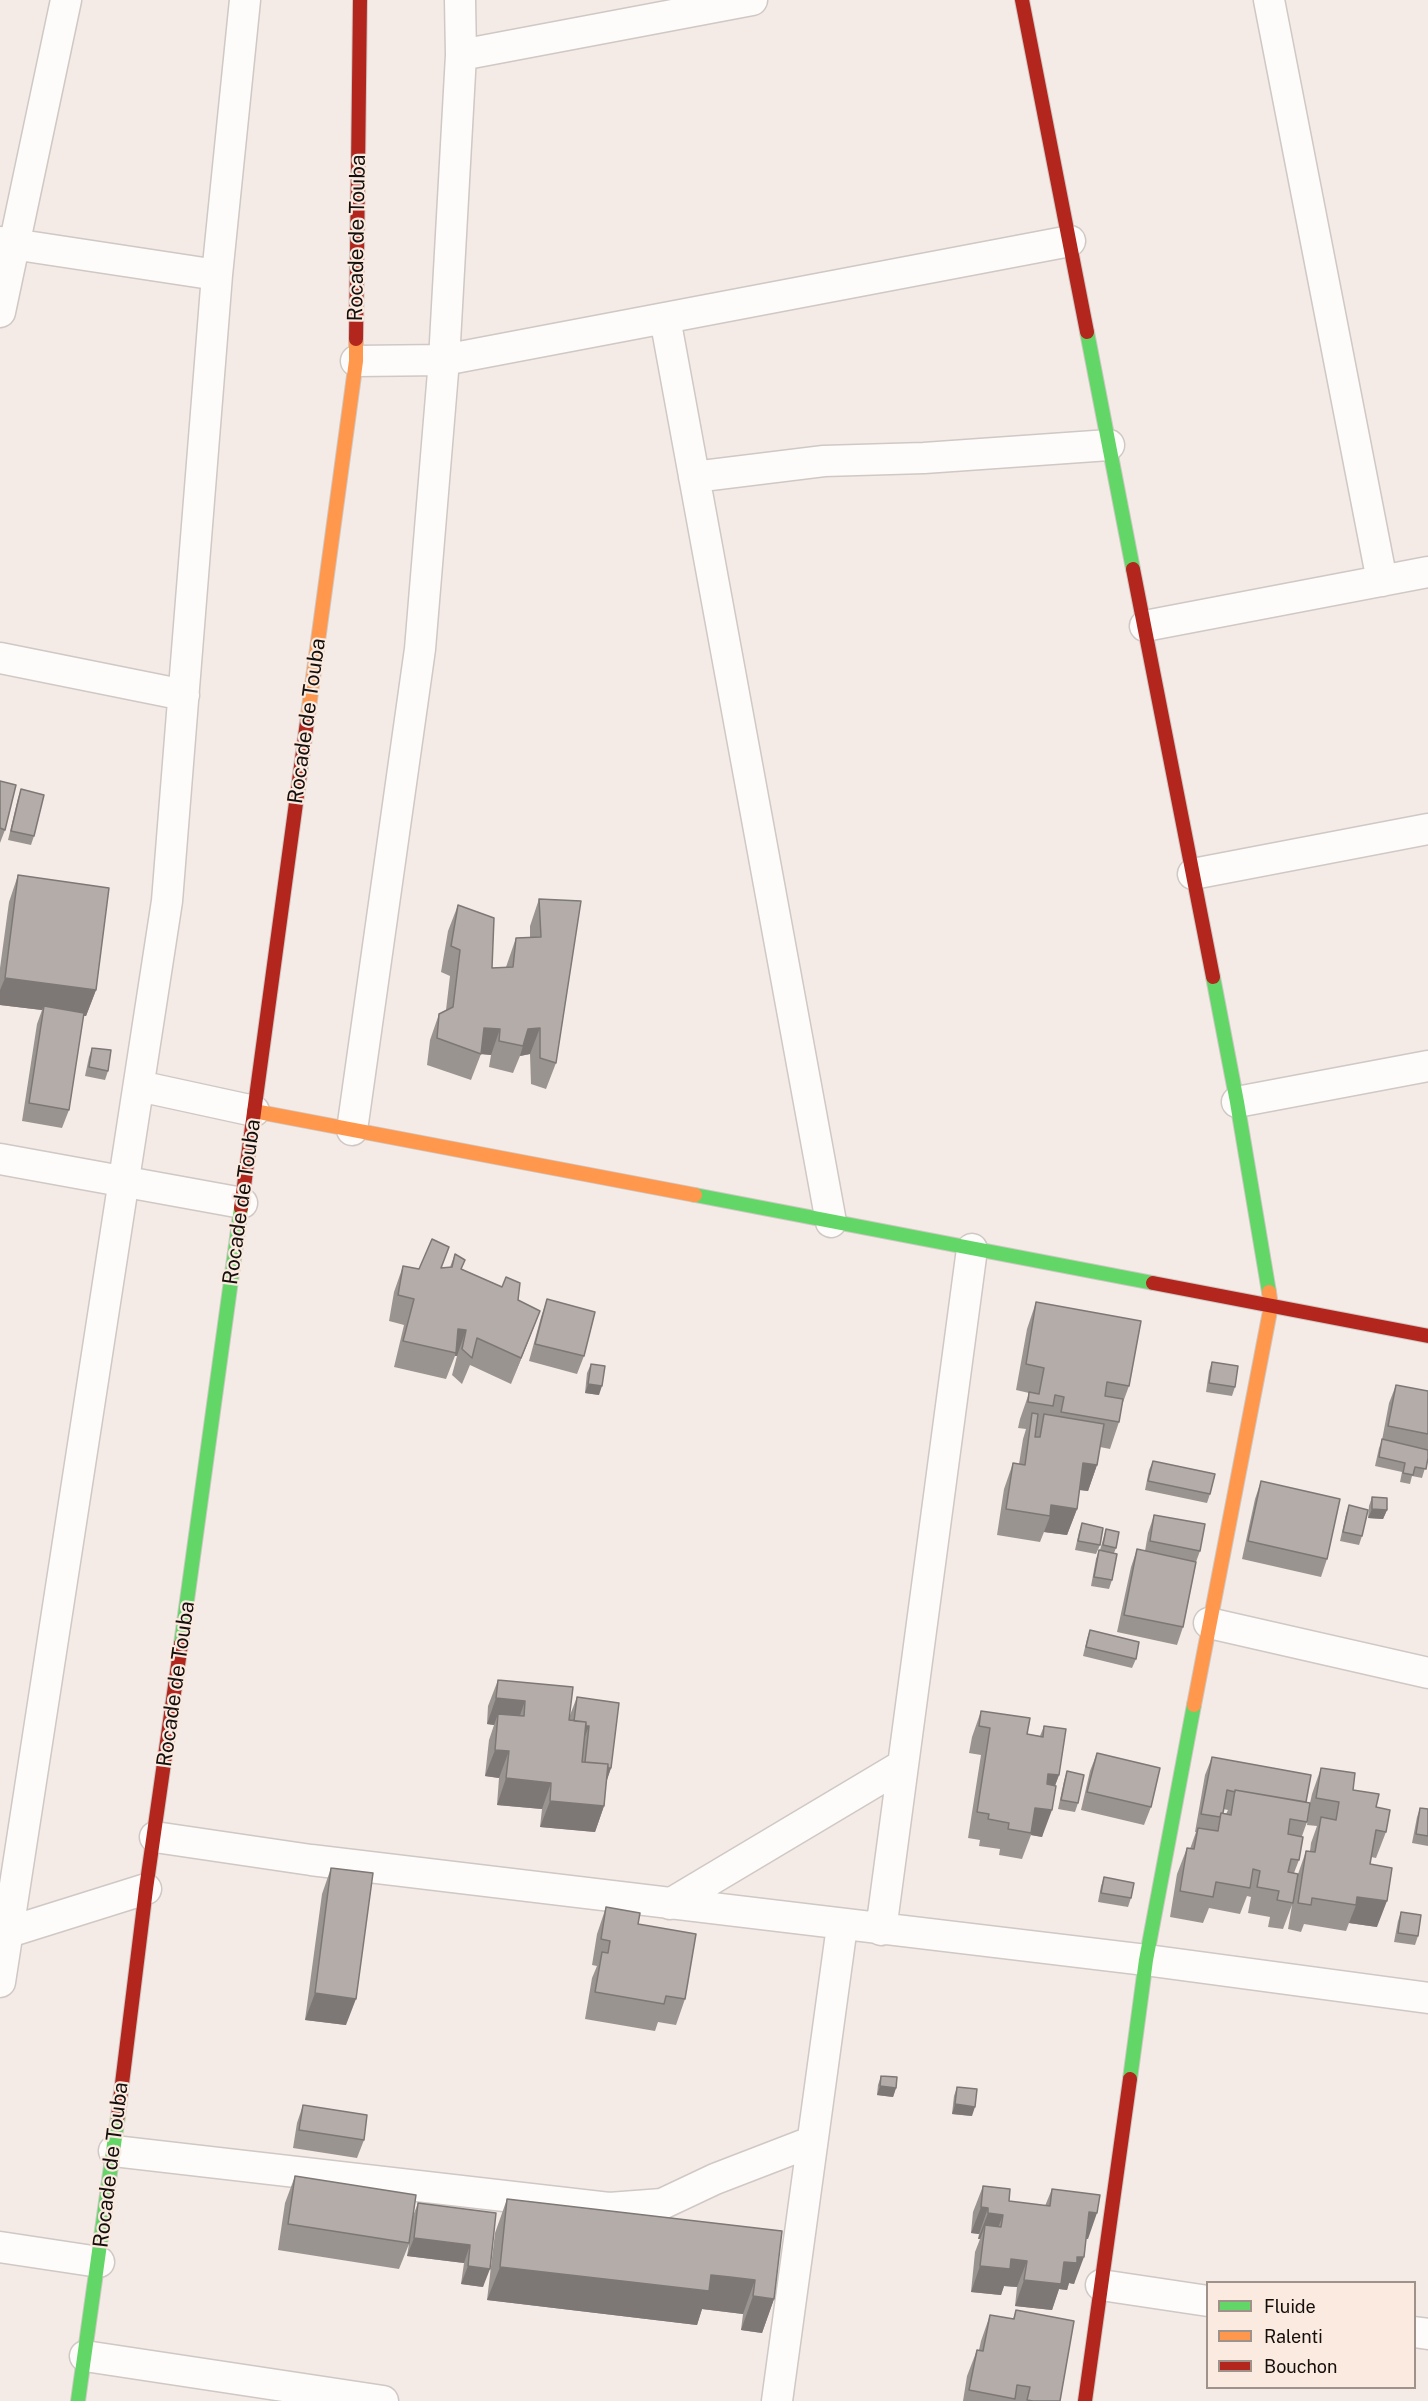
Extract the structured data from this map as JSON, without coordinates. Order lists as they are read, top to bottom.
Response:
{
  "streets": {
    "main road": ["Rocade de Touba"]
  },
  "legend": ["Fluide", "Ralenti", "Bouchon"]
}
